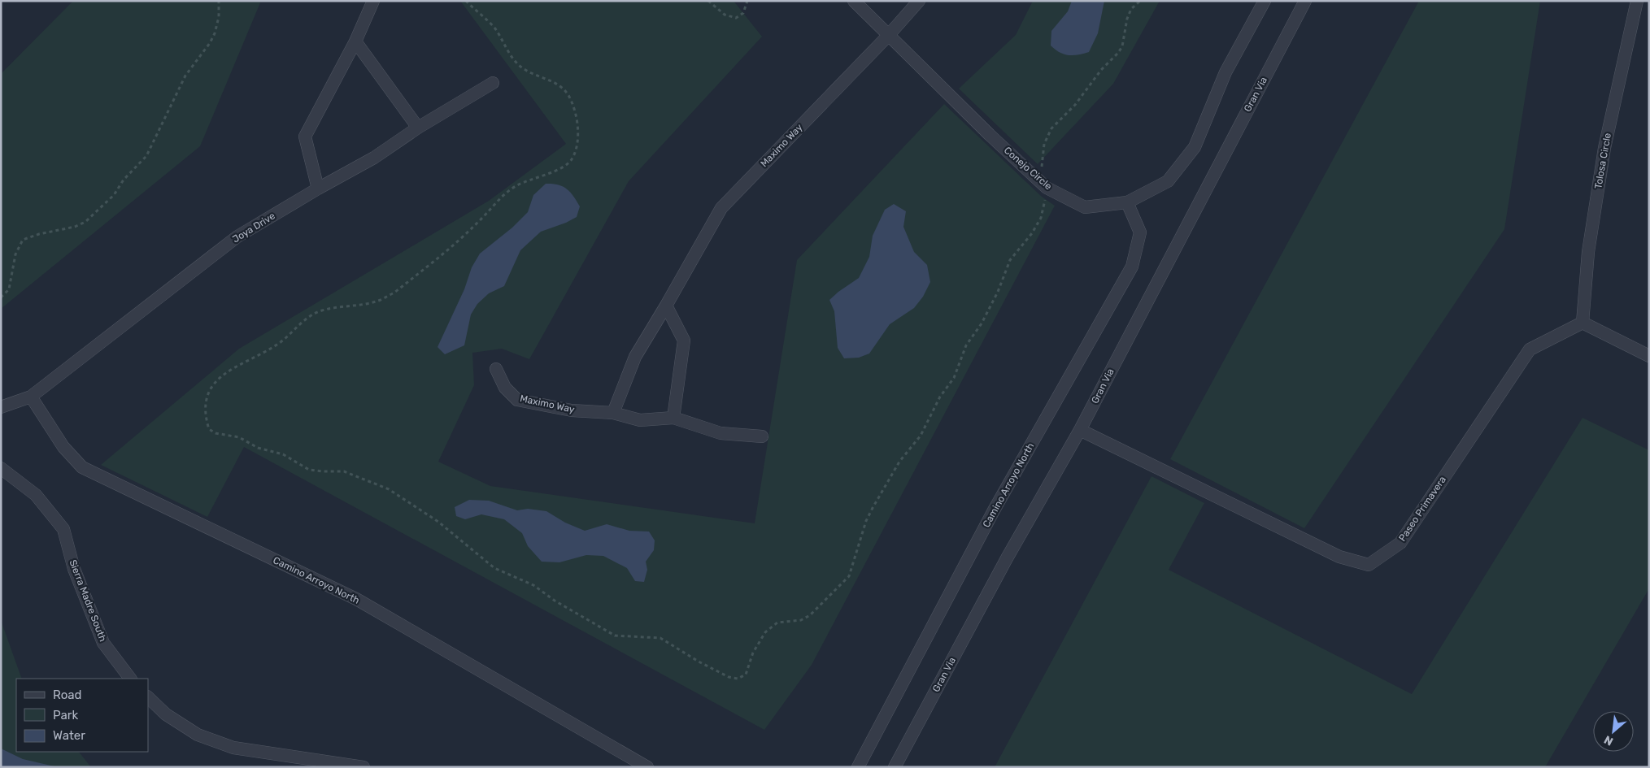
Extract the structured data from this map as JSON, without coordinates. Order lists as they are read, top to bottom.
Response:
{
  "streets": {
    "street": [
      "Gran Via",
      "Maximo Way",
      "Tolosa Circle",
      "Conejo Circle",
      "Joya Drive",
      "Camino Arroyo North",
      "Paseo Primavera",
      "Sierra Madre South"
    ]
  },
  "crossings": [
    ["Gran Via", "Paseo Primavera"],
    ["Maximo Way", "Conejo Circle"],
    ["Tolosa Circle", "Paseo Primavera"],
    ["Conejo Circle", "Camino Arroyo North"],
    ["Joya Drive", "Camino Arroyo North"]
  ],
  "legend": ["Road", "Park", "Water"],
  "north": "bottom left"
}
